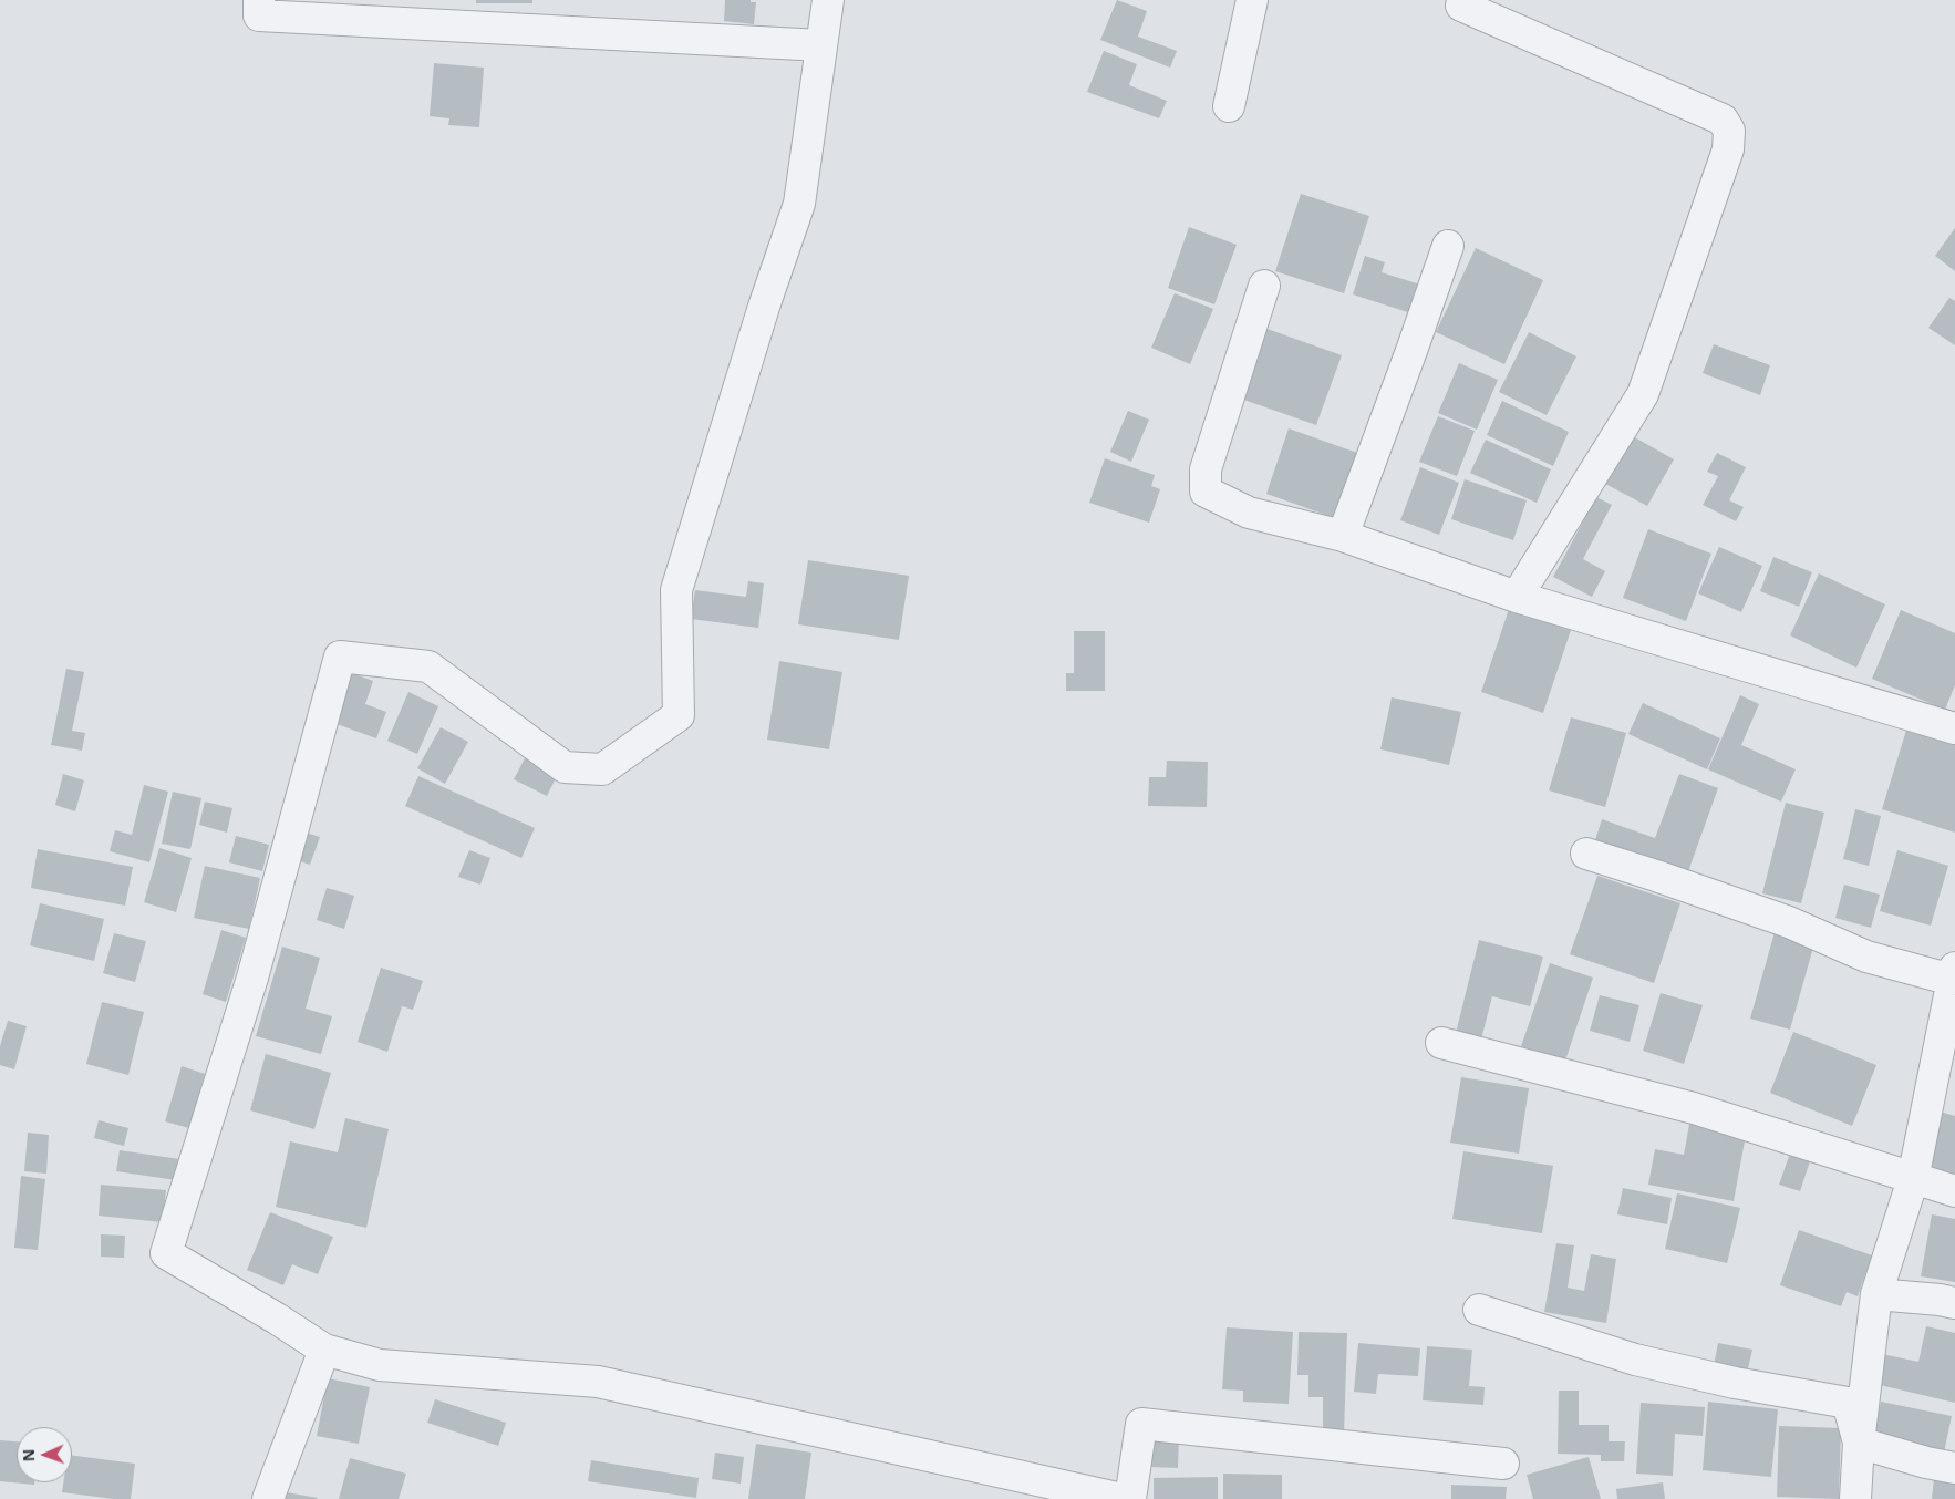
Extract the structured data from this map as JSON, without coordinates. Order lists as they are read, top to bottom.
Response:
{
  "north": "left"
}
